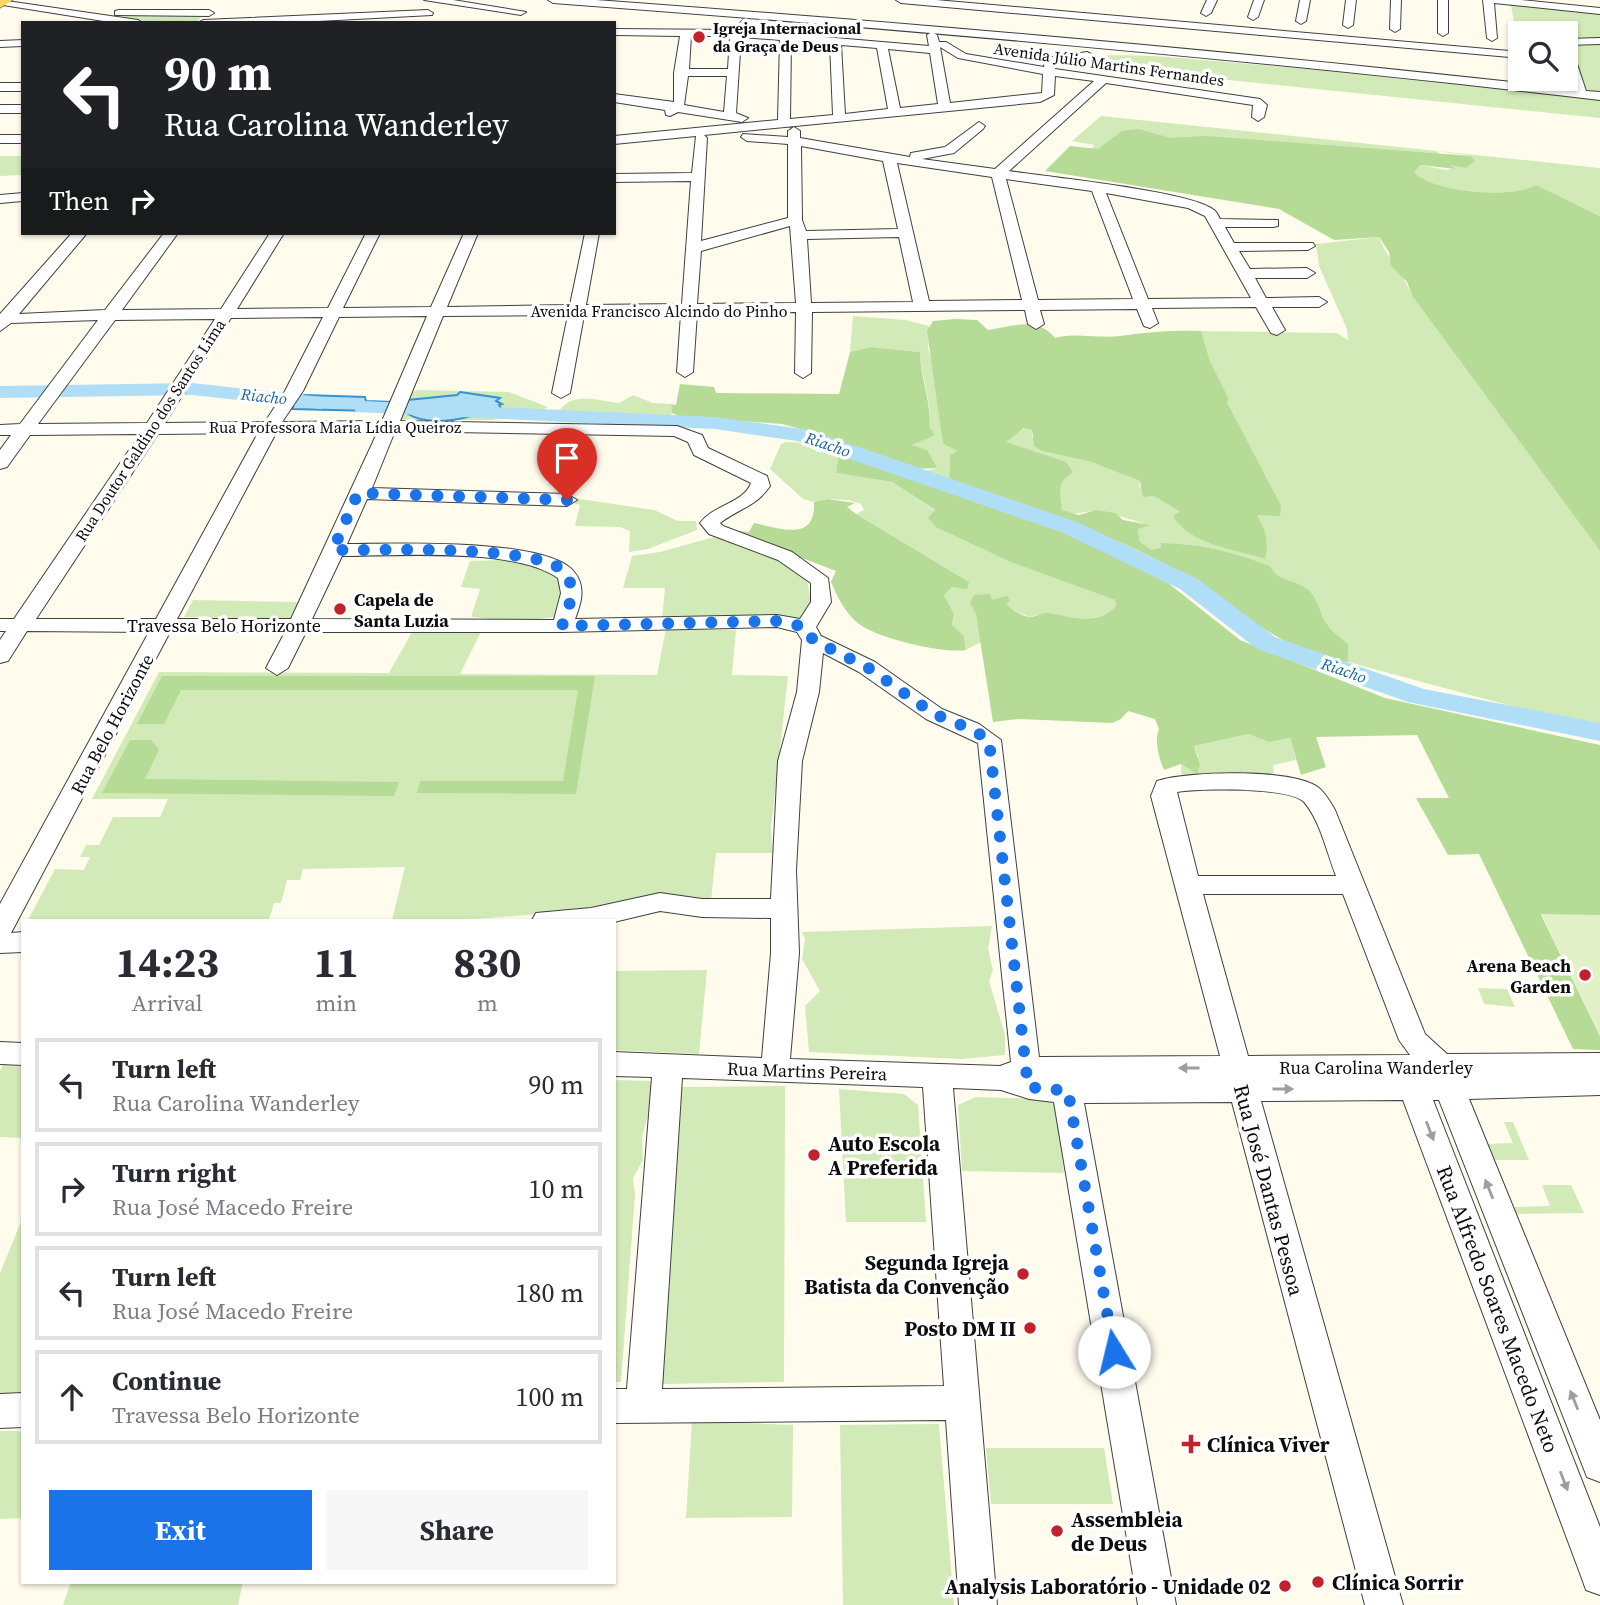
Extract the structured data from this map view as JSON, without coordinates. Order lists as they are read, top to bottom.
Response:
{
  "streets": {
    "street": [
      "Avenida Júlio Martins Fernandes",
      "Avenida Francisco Alcindo do Pinho",
      "Rua Professora Maria Lídia Queiroz",
      "Rua Doutor Galdino dos Santos Lima",
      "Travessa Belo Horizonte",
      "Rua Belo Horizonte",
      "Rua Carolina Wanderley",
      "Rua Martins Pereira",
      "Rua José Dantas Pessoa",
      "Rua Alfredo Soares Macedo Neto"
    ]
  },
  "crossings": [
    ["Avenida Francisco Alcindo do Pinho", "Rua Doutor Galdino dos Santos Lima"],
    ["Avenida Francisco Alcindo do Pinho", "Rua Belo Horizonte"],
    ["Rua Professora Maria Lídia Queiroz", "Rua Doutor Galdino dos Santos Lima"],
    ["Rua Professora Maria Lídia Queiroz", "Travessa Belo Horizonte"],
    ["Rua Professora Maria Lídia Queiroz", "Rua Belo Horizonte"],
    ["Rua Doutor Galdino dos Santos Lima", "Travessa Belo Horizonte"],
    ["Travessa Belo Horizonte", "Rua Belo Horizonte"],
    ["Travessa Belo Horizonte", "Rua Carolina Wanderley"],
    ["Travessa Belo Horizonte", "Rua Martins Pereira"],
    ["Rua Carolina Wanderley", "Rua Martins Pereira"],
    ["Rua Carolina Wanderley", "Rua José Dantas Pessoa"],
    ["Rua Carolina Wanderley", "Rua Alfredo Soares Macedo Neto"],
    ["Rua José Dantas Pessoa", "Rua Alfredo Soares Macedo Neto"]
  ],
  "water": ["Riacho"],
  "places": {
    "other": [
      "Igreja Internacional da Graça de Deus",
      "Capela de Santa Luzia",
      "Arena Beach Garden",
      "Auto Escola A Preferida",
      "Segunda Igreja Batista da Convenção",
      "Posto DM II",
      "Assembleia de Deus",
      "Clínica Sorrir",
      "Analysis Laboratório - Unidade 02"
    ],
    "health": ["Clínica Viver"]
  },
  "page": {
    "turn": ["90 m", "Rua Carolina Wanderley"],
    "then": "Then",
    "eta": [
      "14:23",
      "Arrival",
      "11",
      "min",
      "830",
      "m"
    ],
    "list": [
      {
        "name": "Turn left",
        "note": "Rua Carolina Wanderley",
        "value": "90 m"
      },
      {
        "name": "Turn right",
        "note": "Rua José Macedo Freire",
        "value": "10 m"
      },
      {
        "name": "Turn left",
        "note": "Rua José Macedo Freire",
        "value": "180 m"
      },
      {
        "name": "Continue",
        "note": "Travessa Belo Horizonte",
        "value": "100 m"
      }
    ],
    "buttons": ["Exit", "Share"]
  }
}
